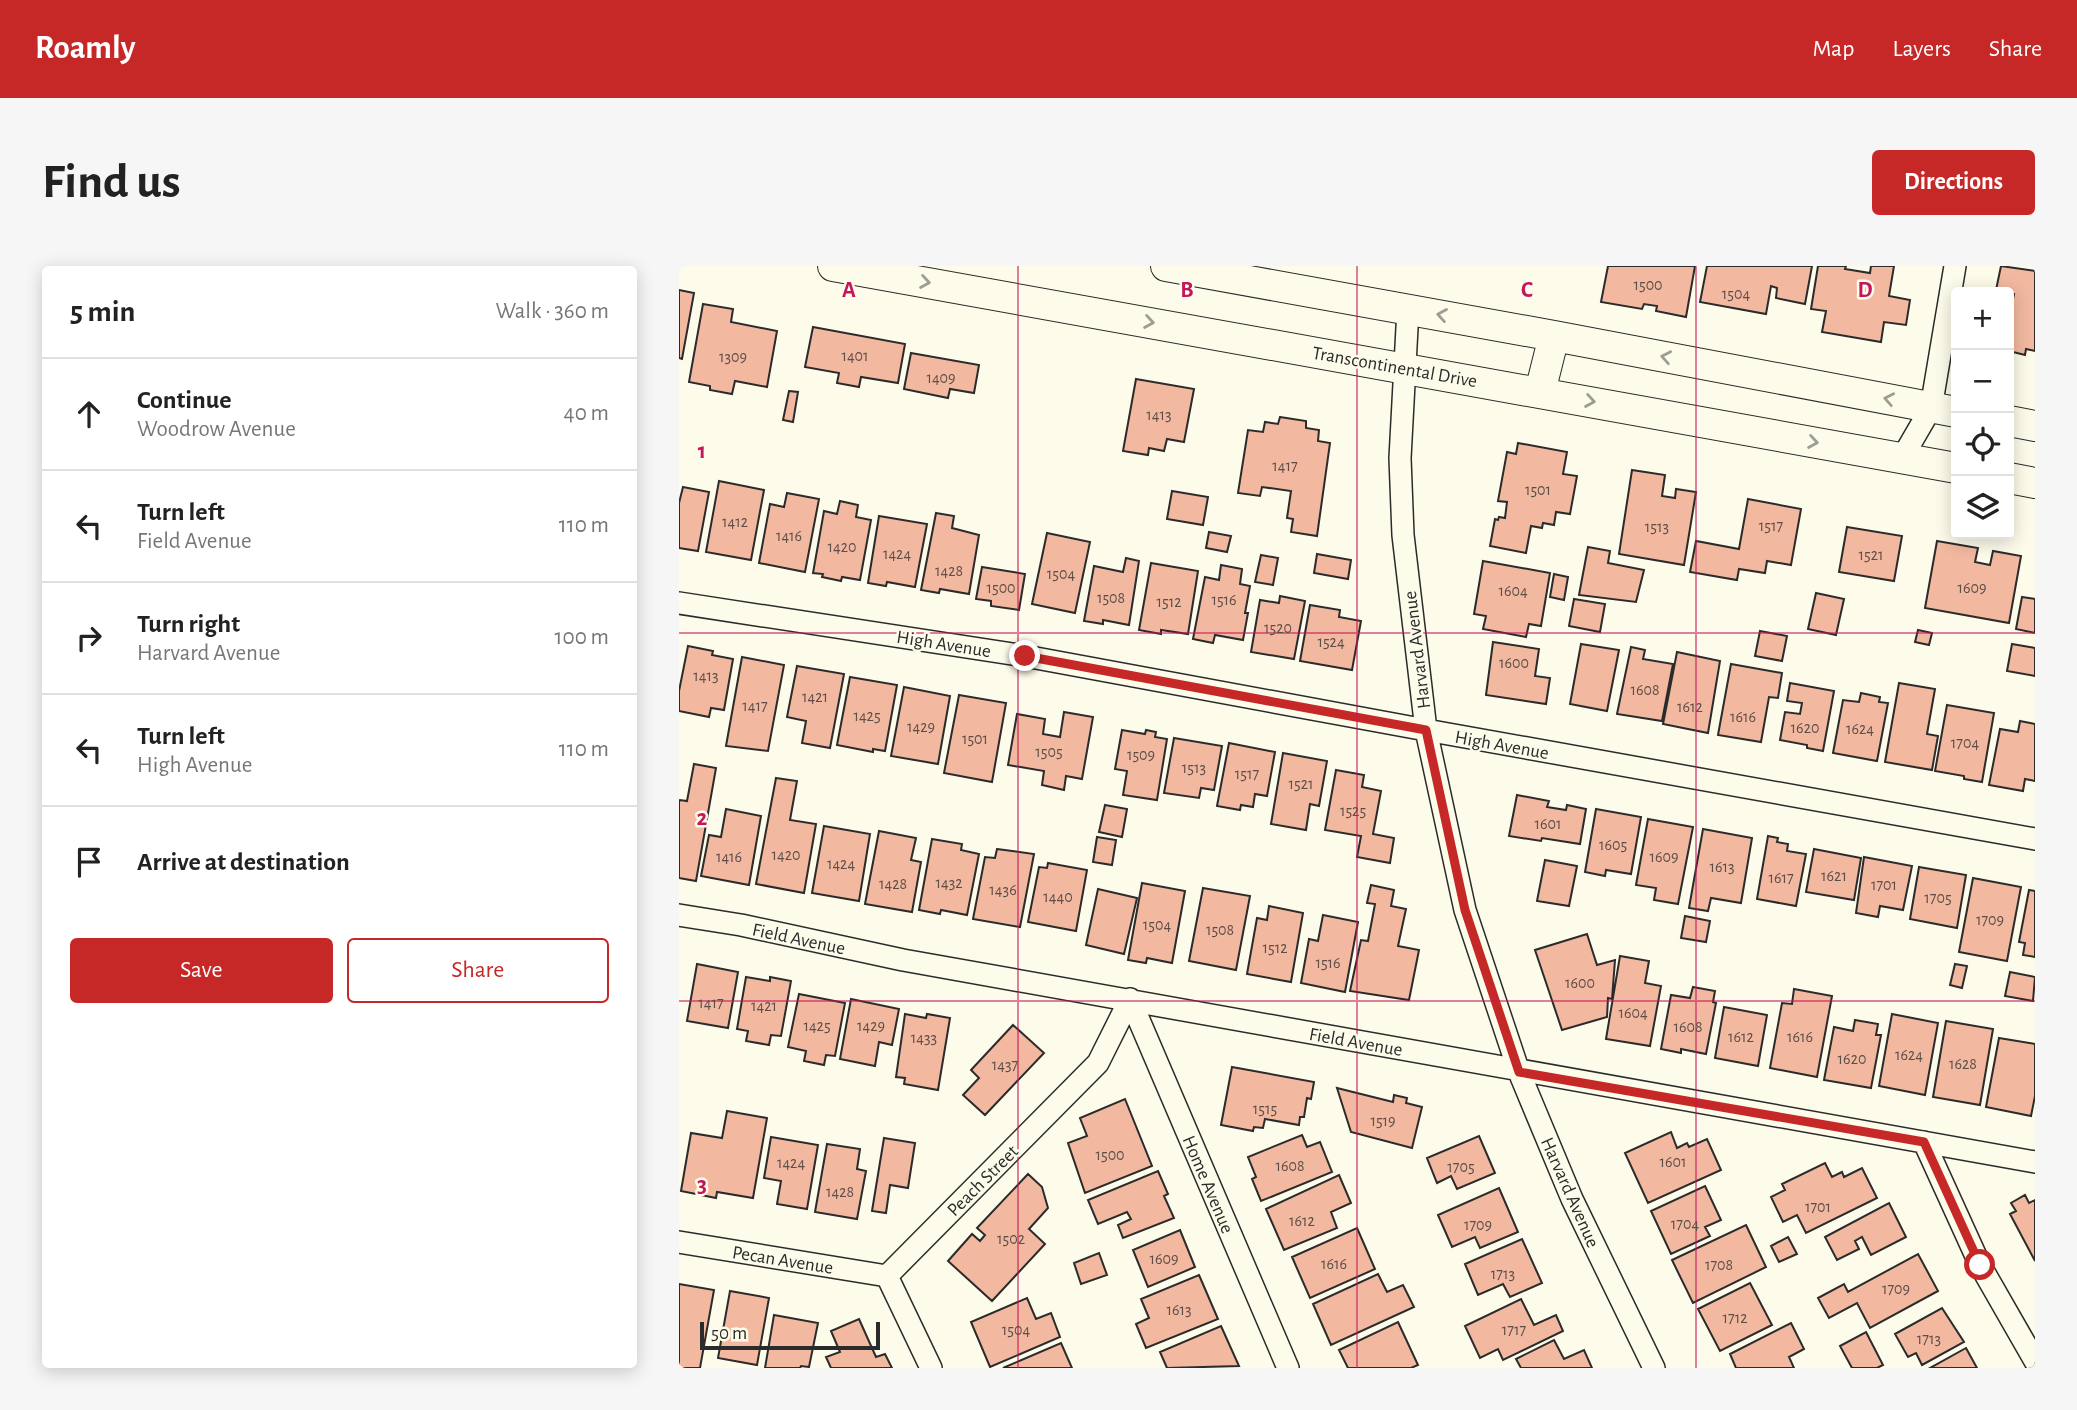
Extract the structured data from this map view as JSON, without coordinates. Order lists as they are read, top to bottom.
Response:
{
  "streets": {
    "street": [
      "Transcontinental Drive",
      "High Avenue",
      "Harvard Avenue",
      "Field Avenue",
      "Peach Street",
      "Home Avenue",
      "Pecan Avenue"
    ]
  },
  "crossings": [
    ["Transcontinental Drive", "Harvard Avenue"],
    ["High Avenue", "Harvard Avenue"],
    ["Harvard Avenue", "Field Avenue"],
    ["Field Avenue", "Peach Street"],
    ["Field Avenue", "Home Avenue"],
    ["Peach Street", "Home Avenue"],
    ["Peach Street", "Pecan Avenue"]
  ],
  "house_numbers": [
    "1500",
    "1504",
    "1401",
    "1309",
    "1409",
    "1413",
    "1417",
    "1501",
    "1412",
    "1517",
    "1513",
    "1416",
    "1420",
    "1424",
    "1521",
    "1428",
    "1504",
    "1500",
    "1609",
    "1604",
    "1508",
    "1516",
    "1512",
    "1520",
    "1524",
    "1600",
    "1413",
    "1608",
    "1421",
    "1417",
    "1612",
    "1425",
    "1616",
    "1429",
    "1620",
    "1624",
    "1501",
    "1704",
    "1505",
    "1509",
    "1513",
    "1517",
    "1521",
    "1525",
    "1601",
    "1605",
    "1420",
    "1416",
    "1609",
    "1424",
    "1613",
    "1621",
    "1617",
    "1432",
    "1428",
    "1701",
    "1436",
    "1440",
    "1705",
    "1709",
    "1504",
    "1508",
    "1512",
    "1516",
    "1600",
    "1417",
    "1421",
    "1604",
    "1425",
    "1429",
    "1608",
    "1612",
    "1616",
    "1433",
    "1624",
    "1620",
    "1628",
    "1437",
    "1515",
    "1519",
    "1500",
    "1601",
    "1424",
    "1608",
    "1705",
    "1428",
    "1701",
    "1612",
    "1704",
    "1709",
    "1502",
    "1609",
    "1616",
    "1708",
    "1713",
    "1709",
    "1613",
    "1712",
    "1504",
    "1717",
    "1713"
  ],
  "scale_bar": "50 m",
  "page": {
    "header": "Roamly",
    "nav": ["Map", "Layers", "Share"],
    "buttons": [
      "Directions",
      ["Save", "Share"]
    ],
    "title": "Find us",
    "heading": ["5 min", "Walk · 360 m"],
    "map_buttons": ["+", "−"],
    "list": [
      ["Continue", "Woodrow Avenue", "40 m"],
      ["Turn left", "Field Avenue", "110 m"],
      ["Turn right", "Harvard Avenue", "100 m"],
      ["Turn left", "High Avenue", "110 m"],
      "Arrive at destination"
    ],
    "scale": "50 m"
  },
  "grid": {
    "columns": [
      "A",
      "B",
      "C",
      "D"
    ],
    "rows": ["1", "2", "3"]
  }
}
